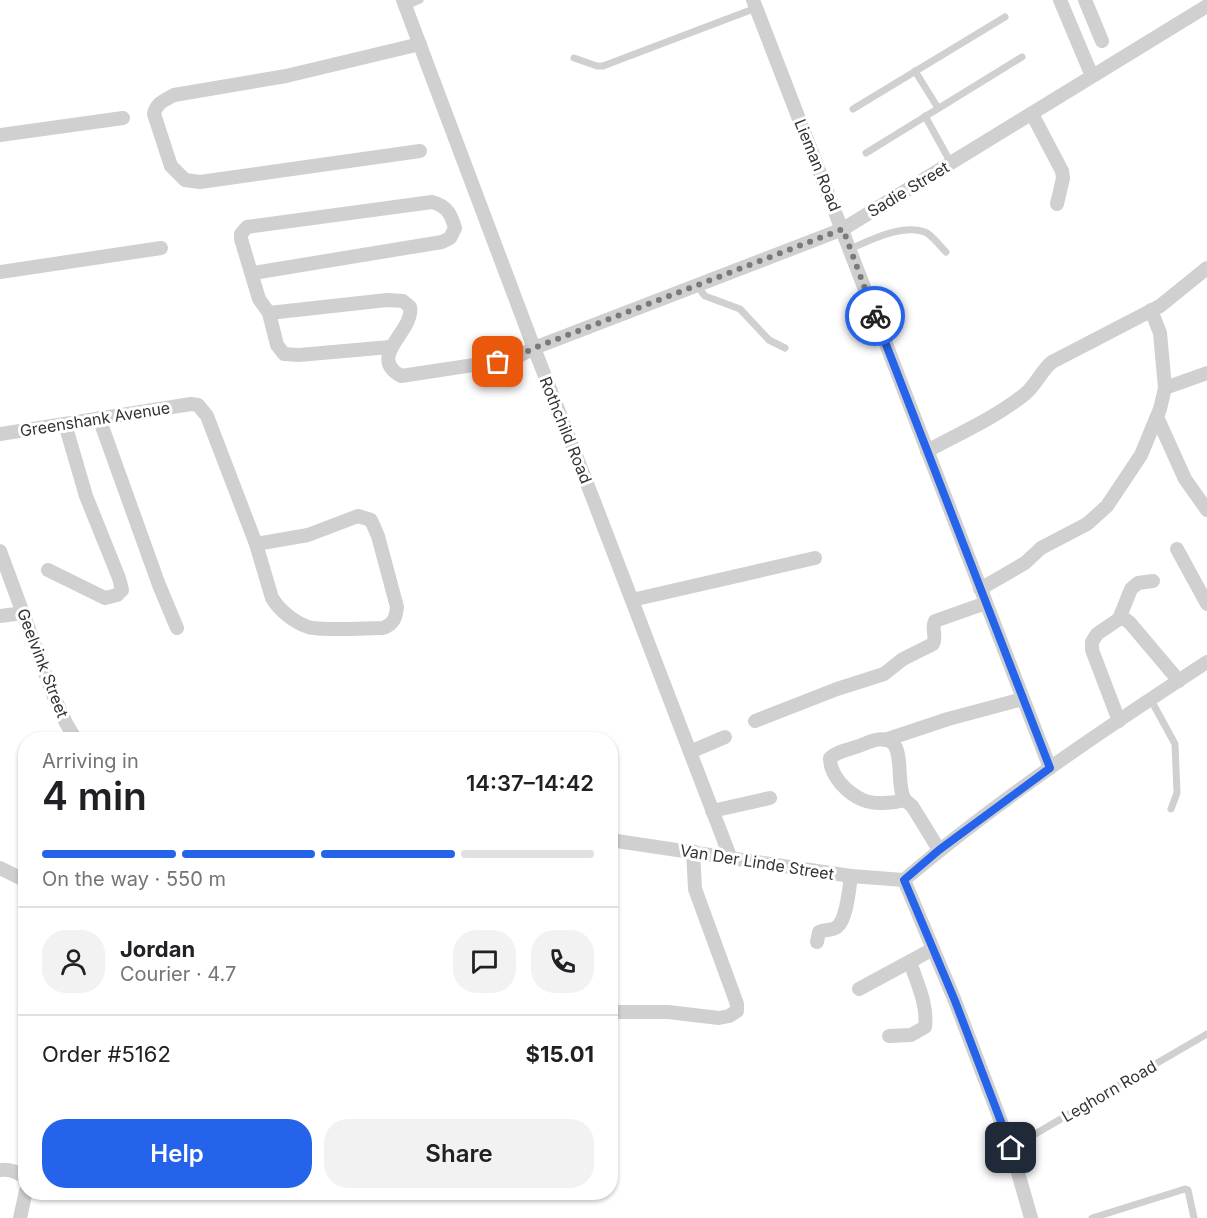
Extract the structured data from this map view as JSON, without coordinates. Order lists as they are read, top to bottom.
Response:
{
  "streets": {
    "street": [
      "Lieman Road",
      "Sadie Street",
      "Greenshank Avenue",
      "Rothchild Road",
      "Geelvink Street",
      "Van Der Linde Street"
    ],
    "lane": ["Leghorn Road"]
  },
  "crossings": [
    ["Lieman Road", "Sadie Street"],
    ["Sadie Street", "Rothchild Road"],
    ["Rothchild Road", "Van Der Linde Street"]
  ],
  "page": {
    "heading": ["4 min", "Arriving in", "14:37–14:42"],
    "panel": [
      "Jordan",
      "Courier · 4.7",
      "Order #5162",
      "$15.01"
    ],
    "bar": "On the way · 550 m",
    "buttons": ["Help", "Share"]
  }
}
